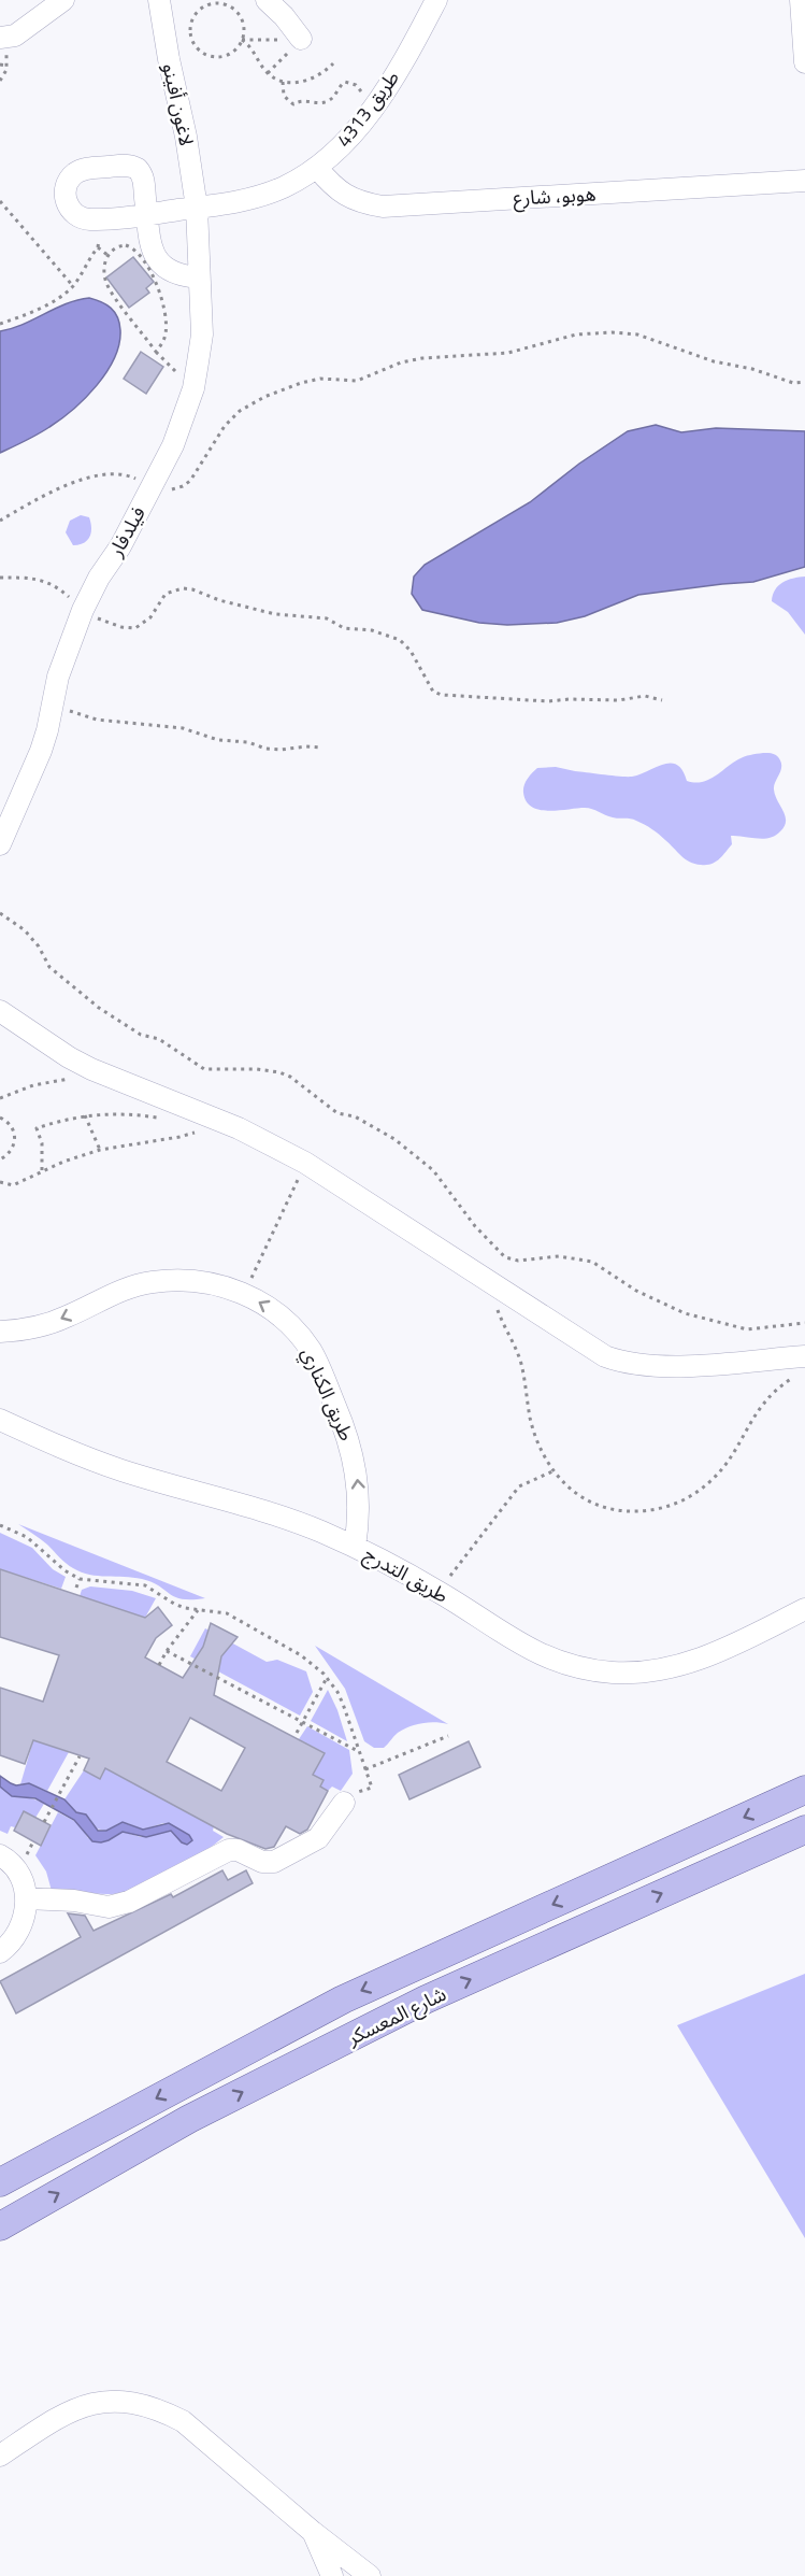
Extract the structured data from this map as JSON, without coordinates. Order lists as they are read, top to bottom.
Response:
{
  "streets": {
    "main road": ["شارع المعسكر"],
    "street": [
      "لاغون أفينو",
      "طريق 4313",
      "هوبو، شارع",
      "فيلدفار",
      "طريق الكناري",
      "طريق التدرج"
    ]
  },
  "crossings": [
    ["لاغون أفينو", "طريق 4313"],
    ["لاغون أفينو", "فيلدفار"],
    ["طريق 4313", "هوبو، شارع"],
    ["طريق 4313", "فيلدفار"],
    ["طريق الكناري", "طريق التدرج"]
  ]
}
